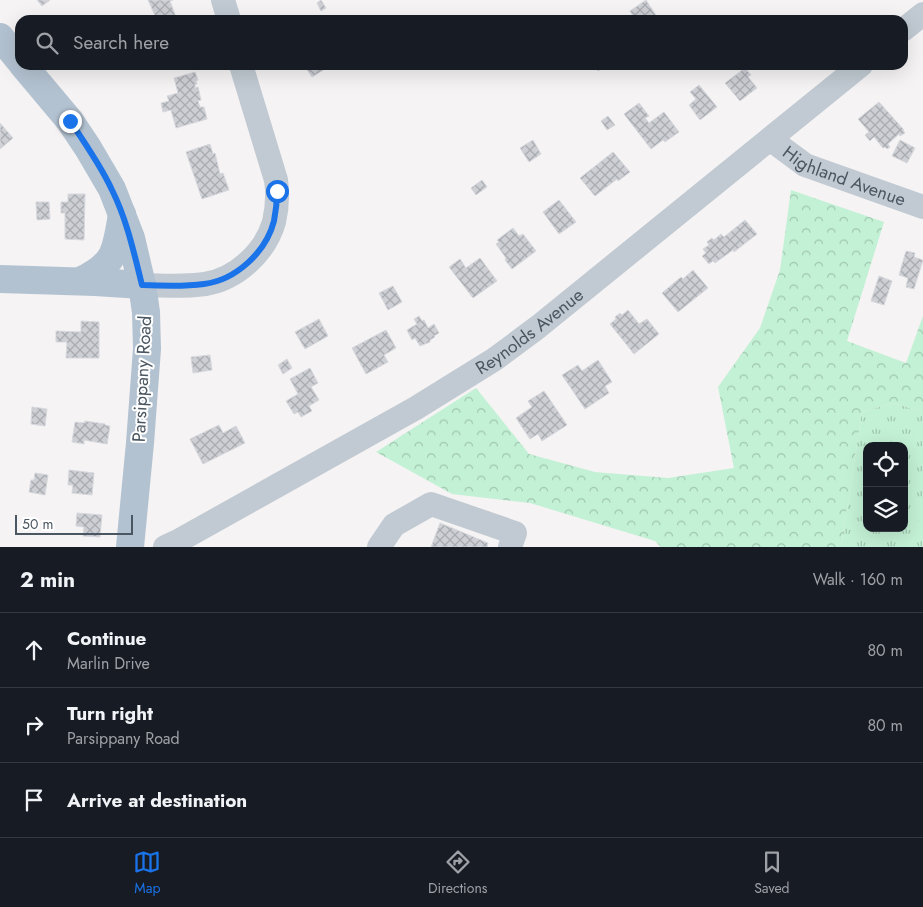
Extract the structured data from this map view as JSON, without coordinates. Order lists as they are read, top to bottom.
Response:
{
  "streets": {
    "main road": ["Parsippany Road"],
    "street": ["Highland Avenue", "Reynolds Avenue"]
  },
  "crossings": [
    ["Highland Avenue", "Reynolds Avenue"]
  ],
  "scale_bar": "50 m",
  "page": {
    "search": "Search here",
    "scale": "50 m",
    "heading": ["2 min", "Walk · 160 m"],
    "list": [
      ["Continue", "Marlin Drive", "80 m"],
      ["Turn right", "Parsippany Road", "80 m"],
      "Arrive at destination"
    ],
    "nav": ["Map", "Directions", "Saved"]
  }
}
